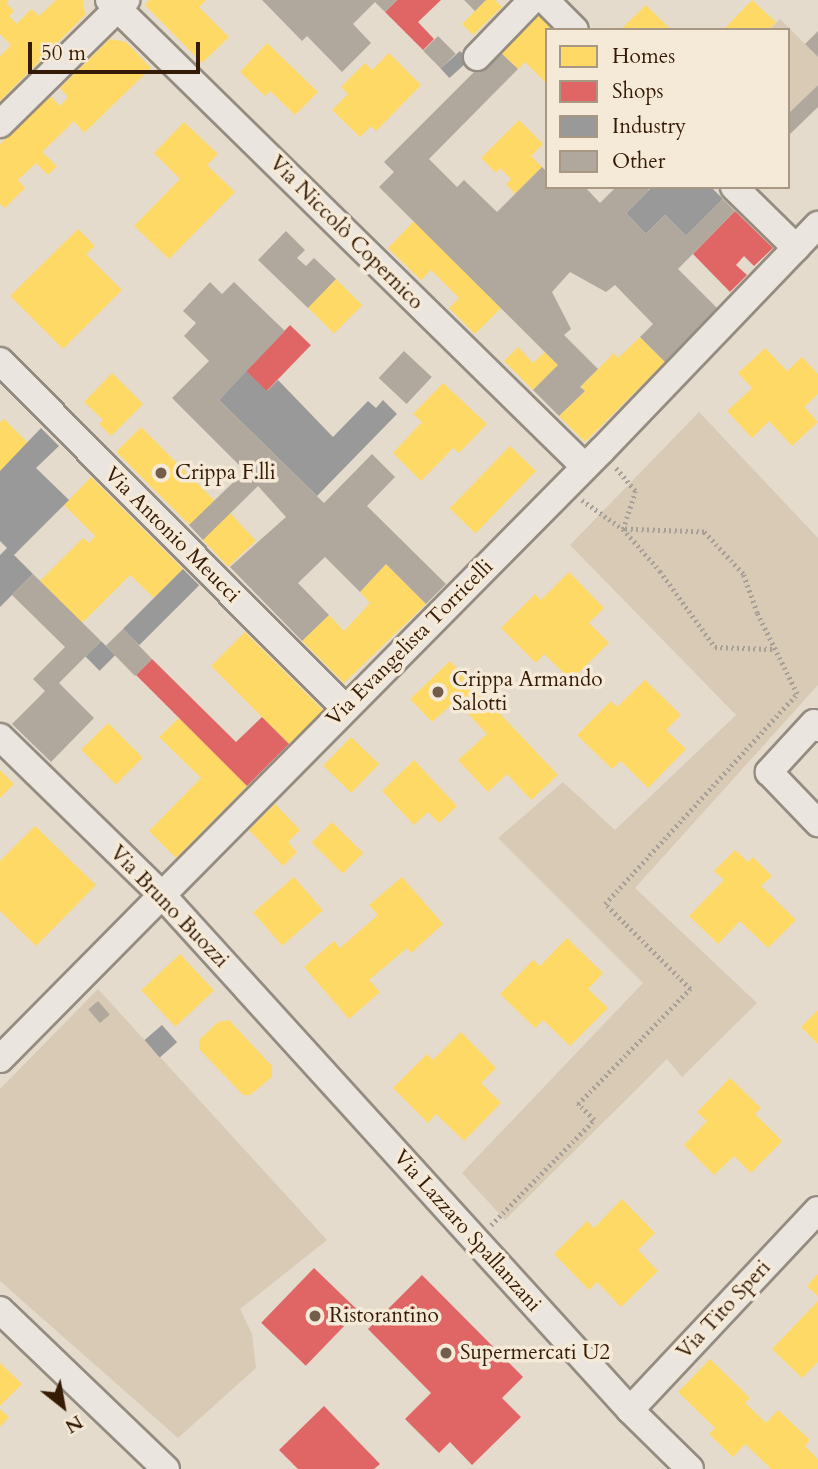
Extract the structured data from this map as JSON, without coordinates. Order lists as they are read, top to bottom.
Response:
{
  "streets": {
    "street": [
      "Via Niccolò Copernico",
      "Via Antonio Meucci",
      "Via Evangelista Torricelli",
      "Via Bruno Buozzi",
      "Via Lazzaro Spallanzani",
      "Via Tito Speri"
    ]
  },
  "crossings": [
    ["Via Niccolò Copernico", "Via Evangelista Torricelli"],
    ["Via Antonio Meucci", "Via Evangelista Torricelli"],
    ["Via Evangelista Torricelli", "Via Bruno Buozzi"],
    ["Via Bruno Buozzi", "Via Lazzaro Spallanzani"],
    ["Via Lazzaro Spallanzani", "Via Tito Speri"]
  ],
  "places": [
    "Crippa F.lli",
    "Crippa Armando Salotti",
    "Ristorantino",
    "Supermercati U2"
  ],
  "legend": [
    "Homes",
    "Shops",
    "Industry",
    "Other"
  ],
  "scale_bar": "50 m",
  "north": "bottom right"
}
